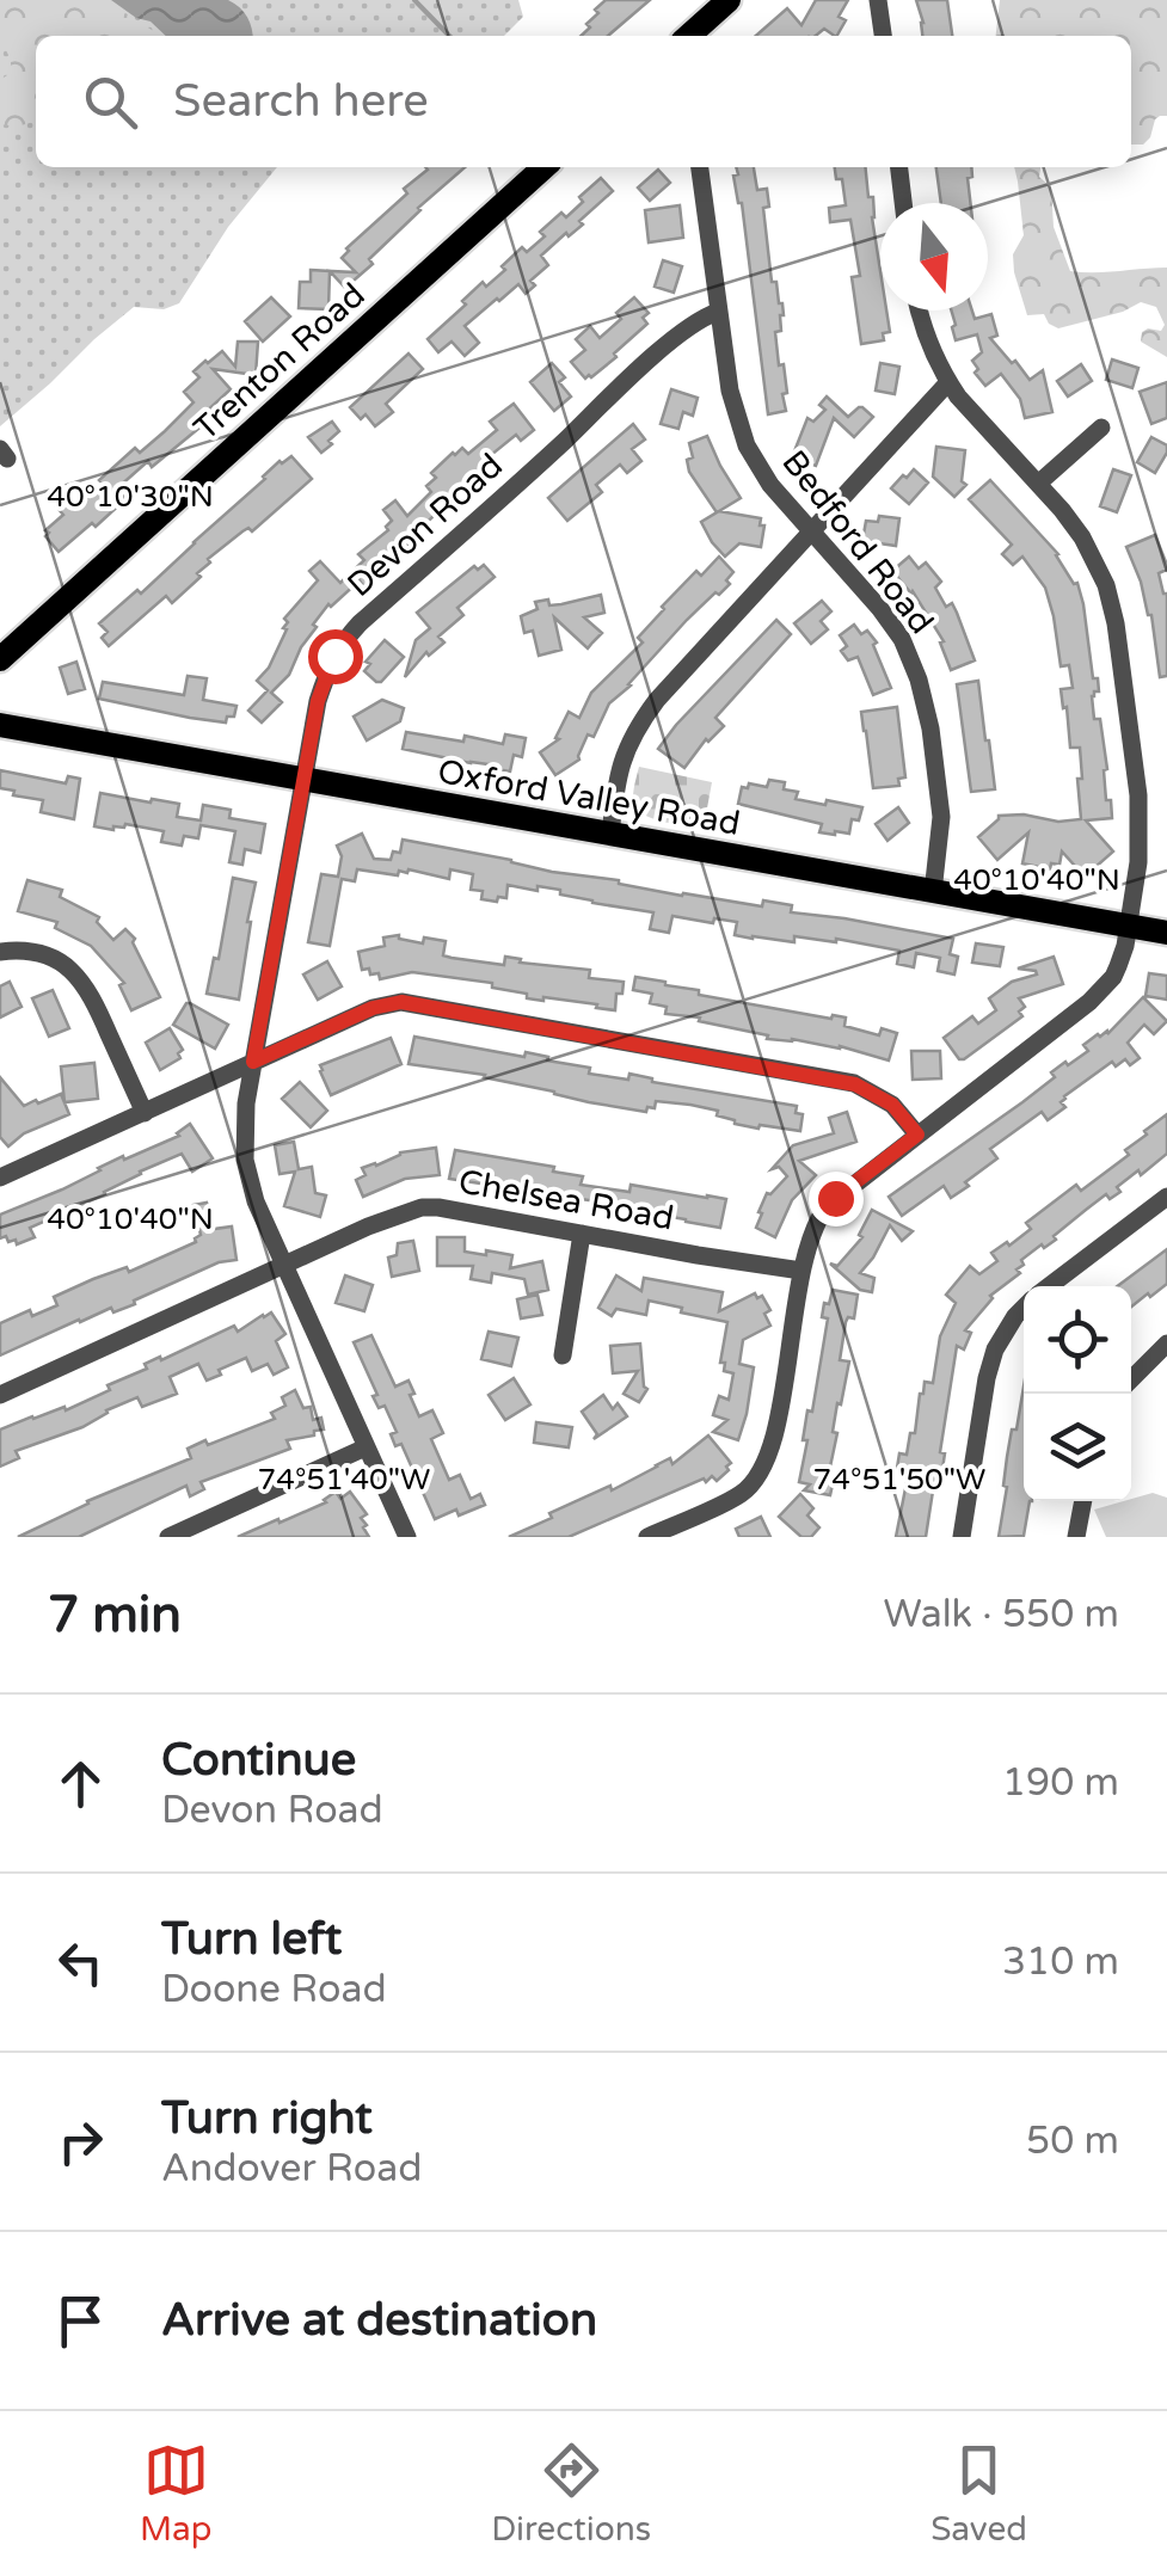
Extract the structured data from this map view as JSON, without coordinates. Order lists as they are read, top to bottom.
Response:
{
  "streets": {
    "main road": ["Trenton Road", "Oxford Valley Road"],
    "street": ["Devon Road", "Bedford Road", "Chelsea Road"]
  },
  "crossings": [
    ["Devon Road", "Bedford Road"],
    ["Devon Road", "Oxford Valley Road"],
    ["Devon Road", "Chelsea Road"],
    ["Bedford Road", "Oxford Valley Road"]
  ],
  "north": "bottom",
  "page": {
    "search": "Search here",
    "heading": ["7 min", "Walk · 550 m"],
    "list": [
      ["Continue", "Devon Road", "190 m"],
      ["Turn left", "Doone Road", "310 m"],
      ["Turn right", "Andover Road", "50 m"],
      "Arrive at destination"
    ],
    "nav": ["Map", "Directions", "Saved"]
  },
  "coordinates": [
    "40°10'30\"N",
    "40°10'40\"N",
    "74°51'40\"W",
    "74°51'50\"W"
  ]
}
